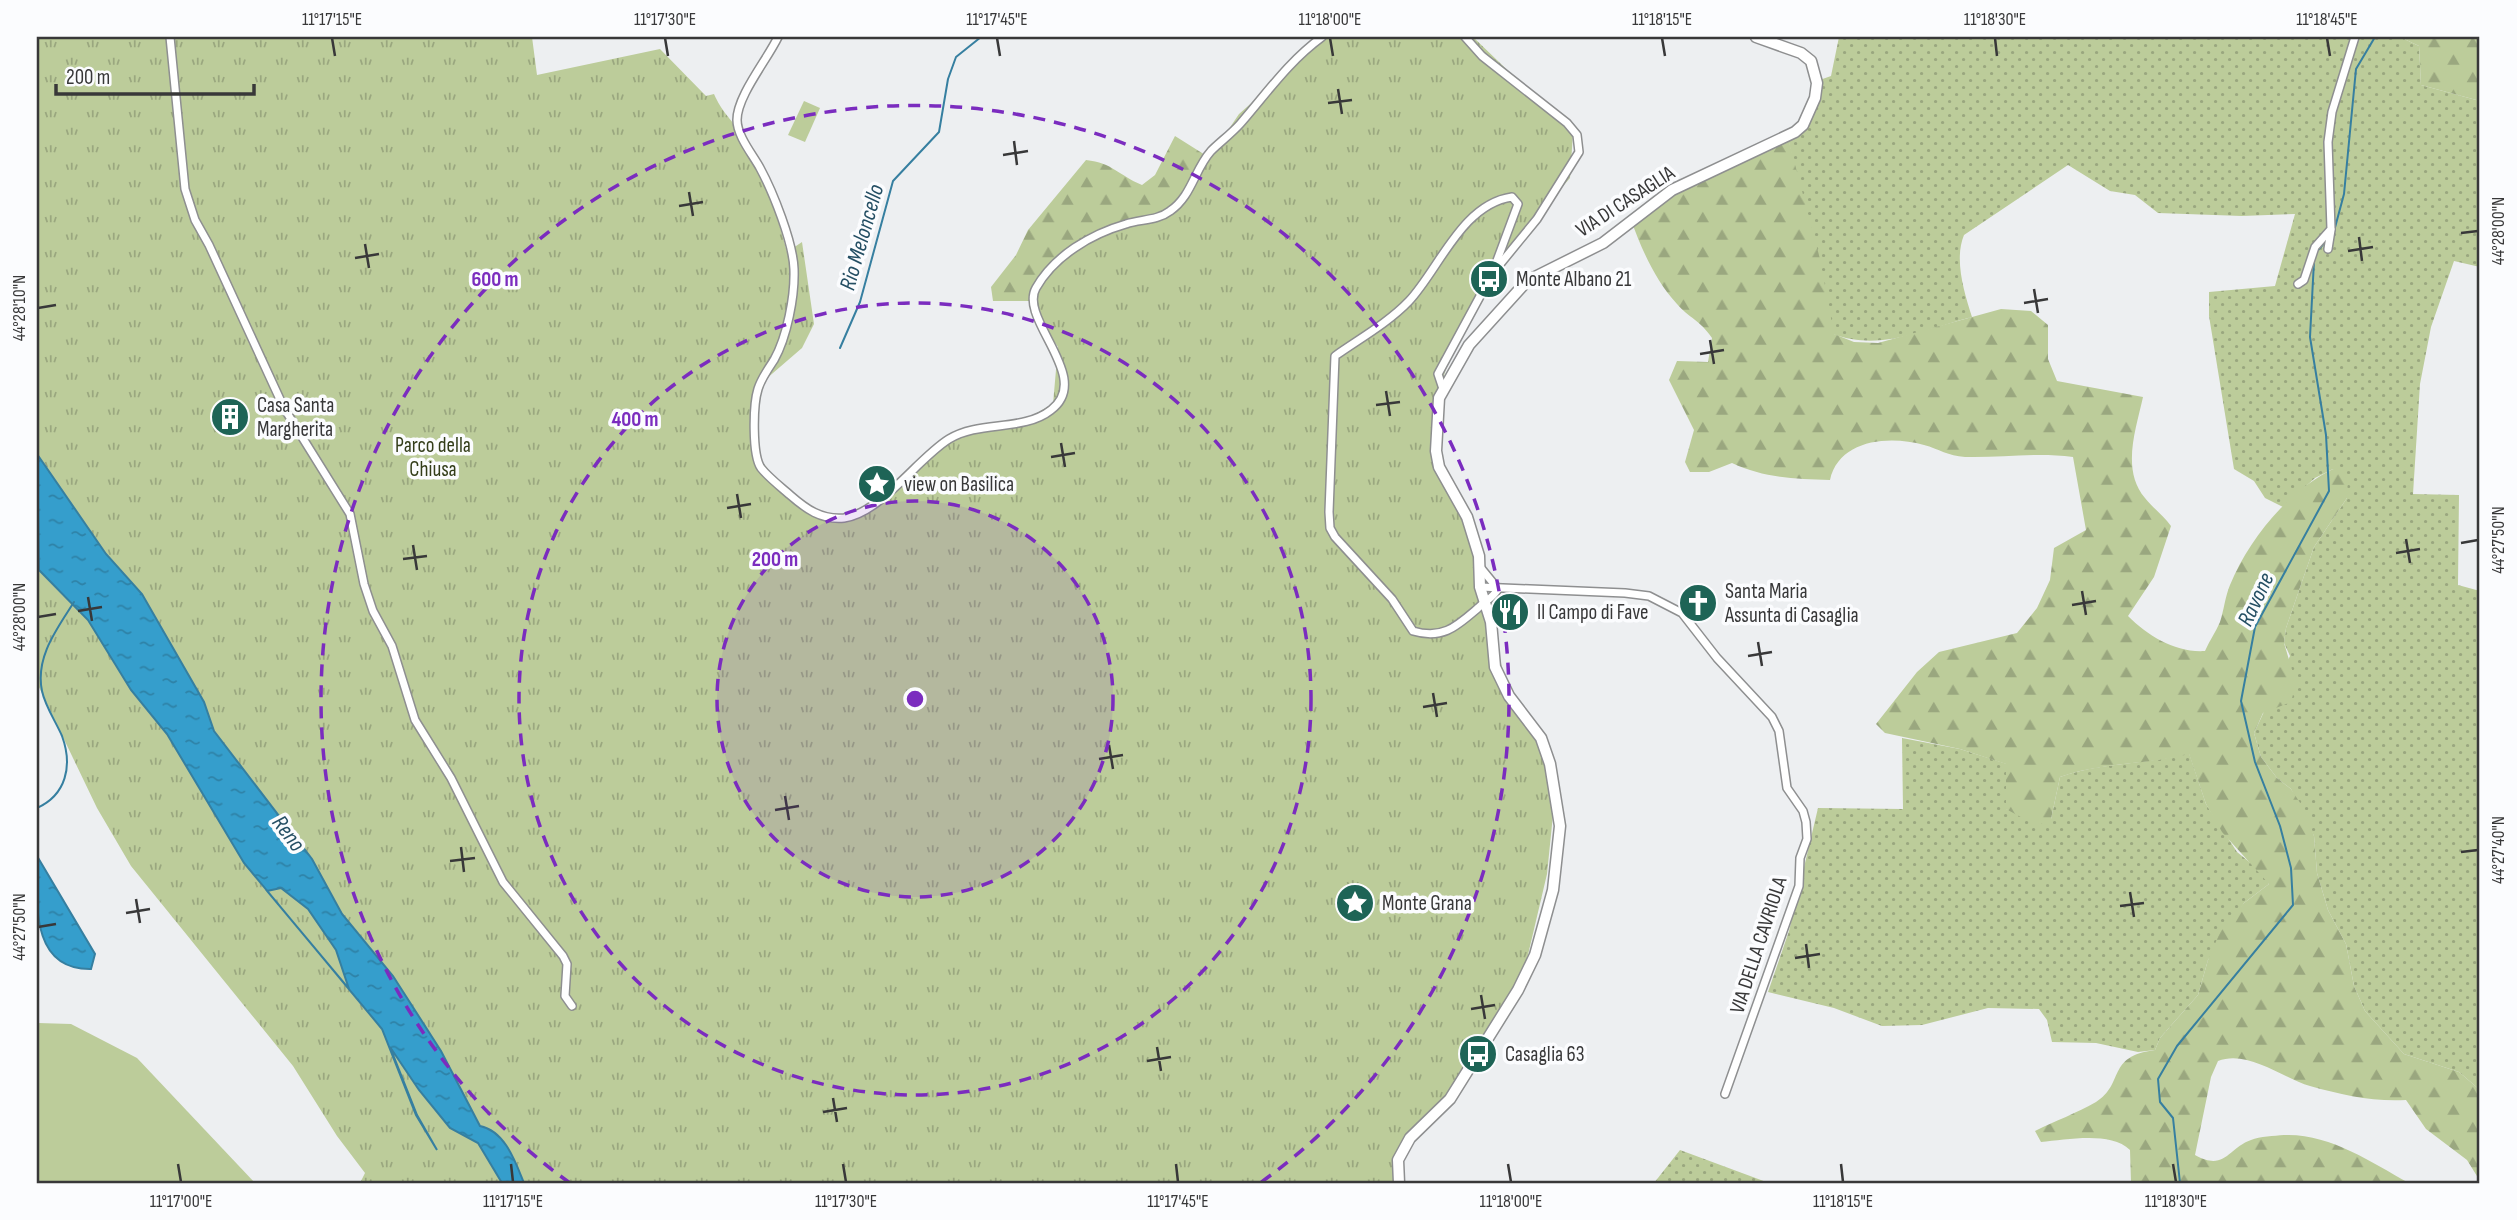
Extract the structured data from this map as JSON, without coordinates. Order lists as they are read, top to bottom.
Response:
{
  "streets": {
    "street": ["VIA DI CASAGLIA", "VIA DELLA CAVRIOLA"]
  },
  "crossings": [
    ["VIA DI CASAGLIA", "VIA DELLA CAVRIOLA"]
  ],
  "water": ["Rio Meloncello", "Ravone", "Reno"],
  "parks": ["Parco della Chiusa"],
  "places": {
    "bus stop": ["Monte Albano 21", "Casaglia 63"],
    "building": ["Casa Santa Margherita"],
    "place": ["view on Basilica", "Monte Grana"],
    "church": ["Santa Maria Assunta di Casaglia"],
    "restaurant": ["Il Campo di Fave"]
  },
  "scale_bar": "200 m",
  "coordinates": [
    "11°17'15\"E",
    "11°17'30\"E",
    "11°17'45\"E",
    "11°18'00\"E",
    "11°18'15\"E",
    "11°18'30\"E",
    "11°18'45\"E",
    "44°28'00\"N",
    "44°28'10\"N",
    "44°27'50\"N",
    "44°27'40\"N",
    "11°17'00\"E"
  ],
  "rings": ["600 m", "400 m", "200 m"]
}
